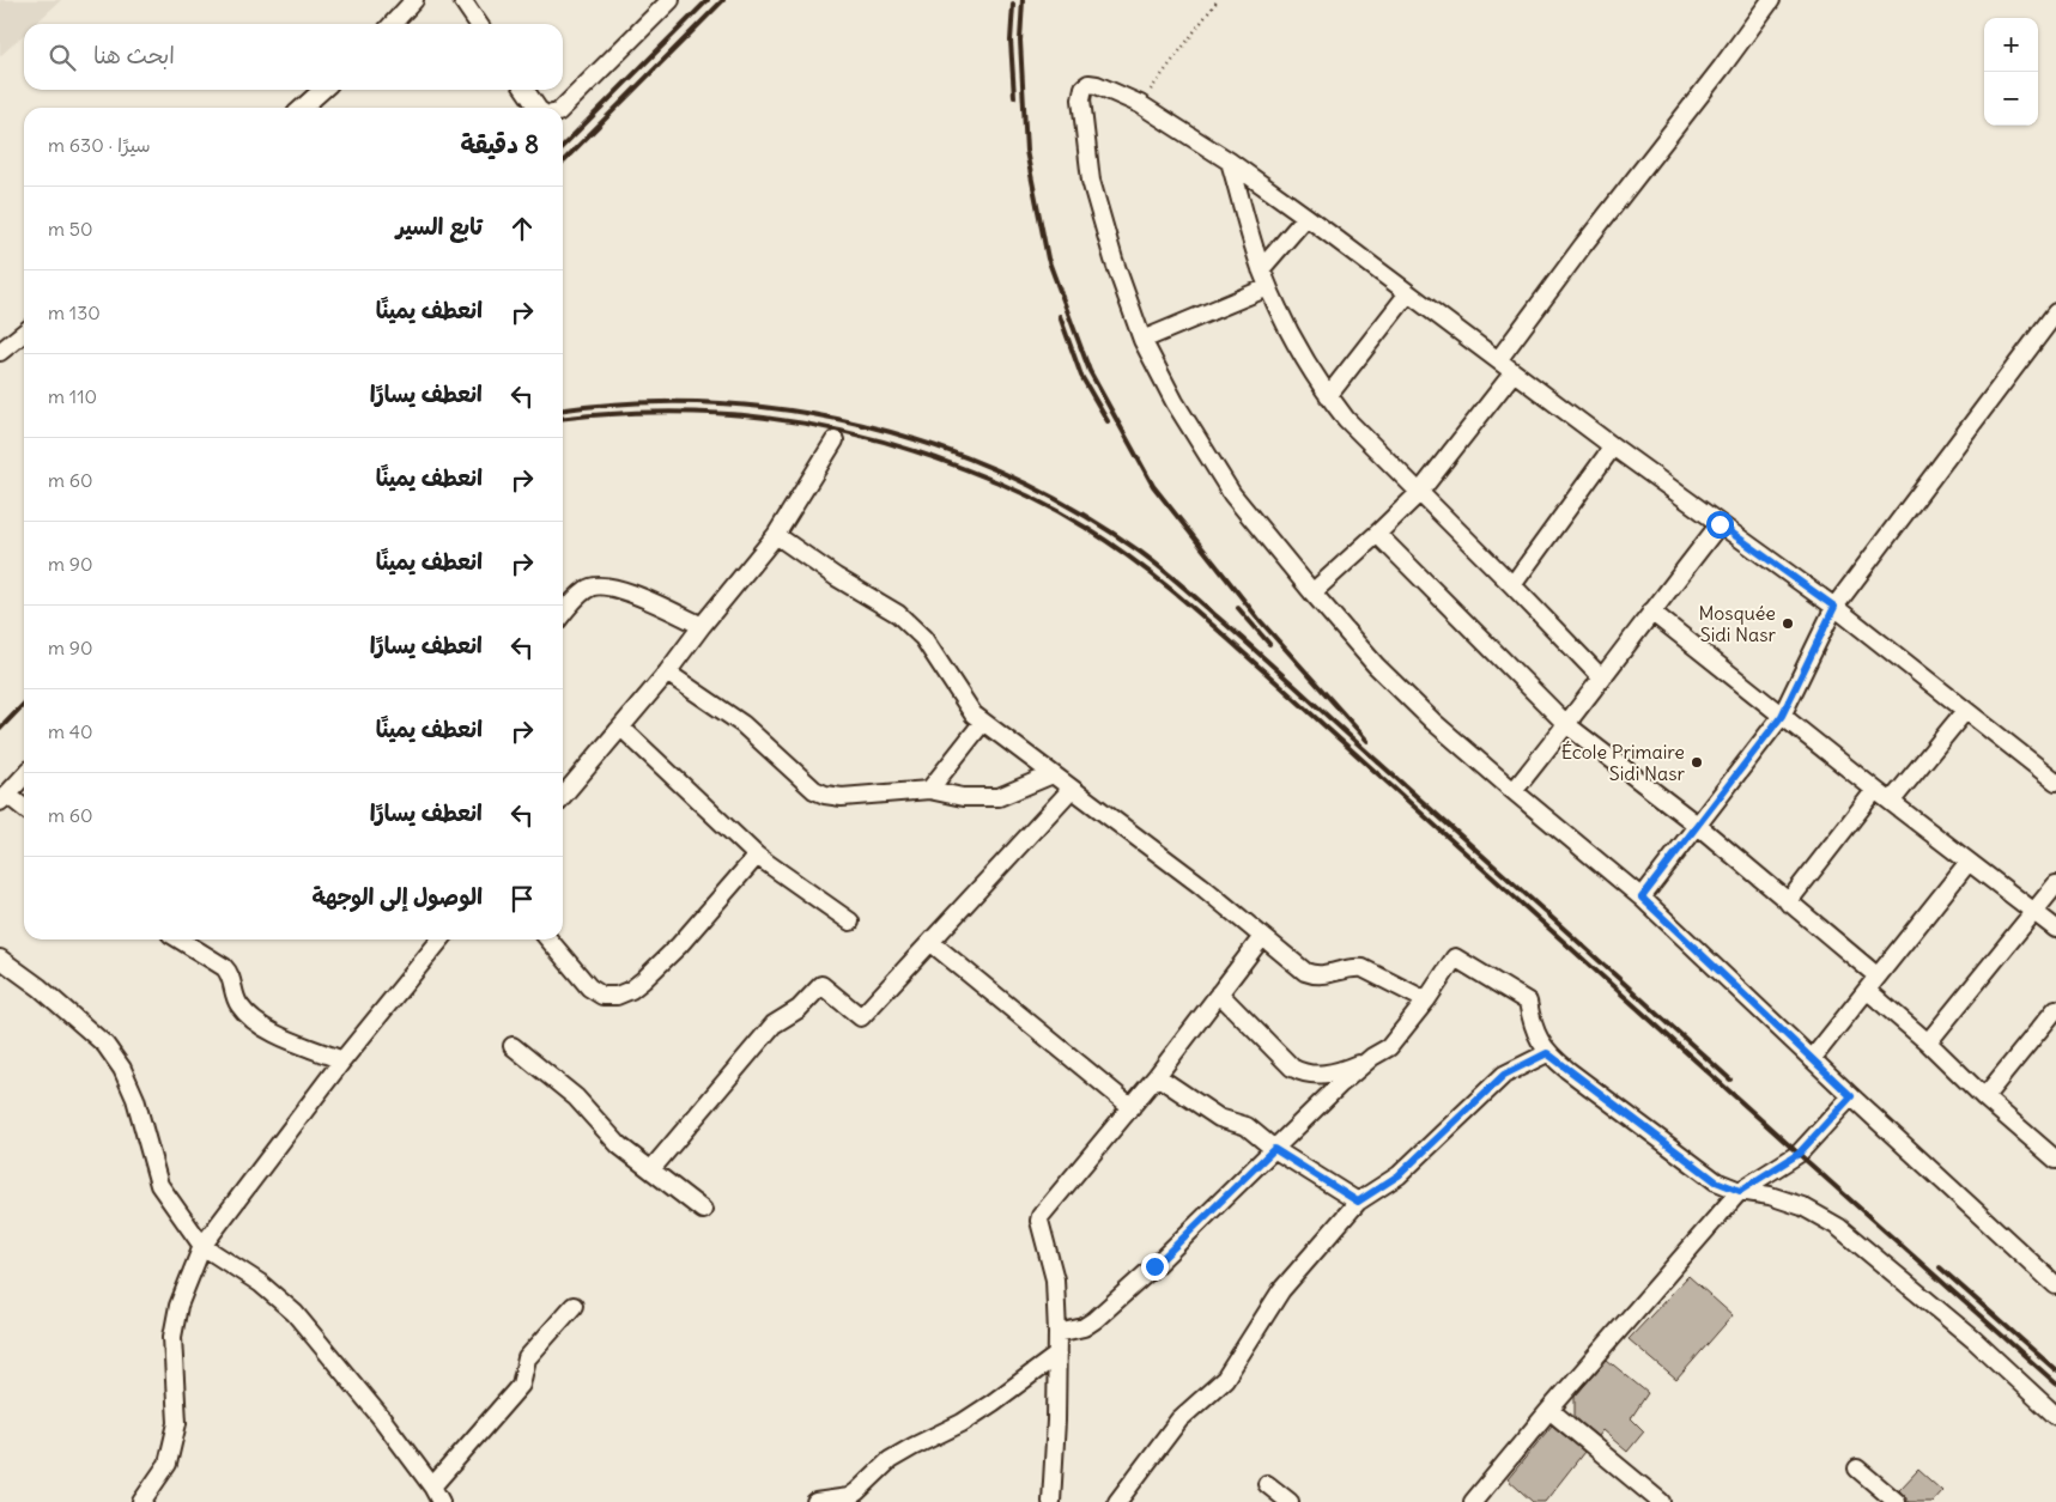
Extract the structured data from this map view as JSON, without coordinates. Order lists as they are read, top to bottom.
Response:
{
  "places": ["Mosquée Sidi Nasr", "École Primaire Sidi Nasr"],
  "page": {
    "map_buttons": ["+", "−"],
    "search": "ابحث هنا",
    "heading": ["8 دقيقة", "سيرًا · 630 m"],
    "list": [
      ["تابع السير", "50 m"],
      ["انعطف يمينًا", "130 m"],
      ["انعطف يسارًا", "110 m"],
      ["انعطف يمينًا", "60 m"],
      ["انعطف يمينًا", "90 m"],
      ["انعطف يسارًا", "90 m"],
      ["انعطف يمينًا", "40 m"],
      ["انعطف يسارًا", "60 m"],
      "الوصول إلى الوجهة"
    ]
  }
}
